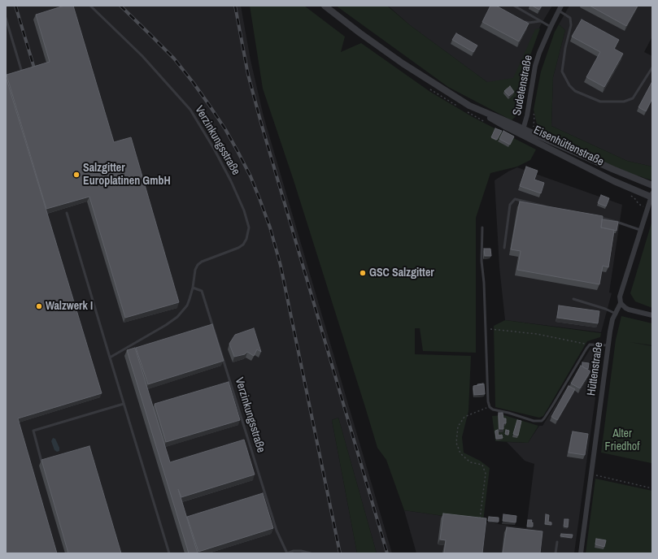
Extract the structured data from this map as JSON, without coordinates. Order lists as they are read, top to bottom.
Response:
{
  "streets": {
    "street": ["Sudetenstraße", "Eisenhüttenstraße", "Hüttenstraße"],
    "lane": ["Verzinkungsstraße"]
  },
  "crossings": [
    ["Sudetenstraße", "Eisenhüttenstraße"],
    ["Eisenhüttenstraße", "Hüttenstraße"]
  ],
  "parks": ["Alter Friedhof"],
  "places": ["Salzgitter Europlatinen GmbH", "GSC Salzgitter", "Walzwerk I"]
}
